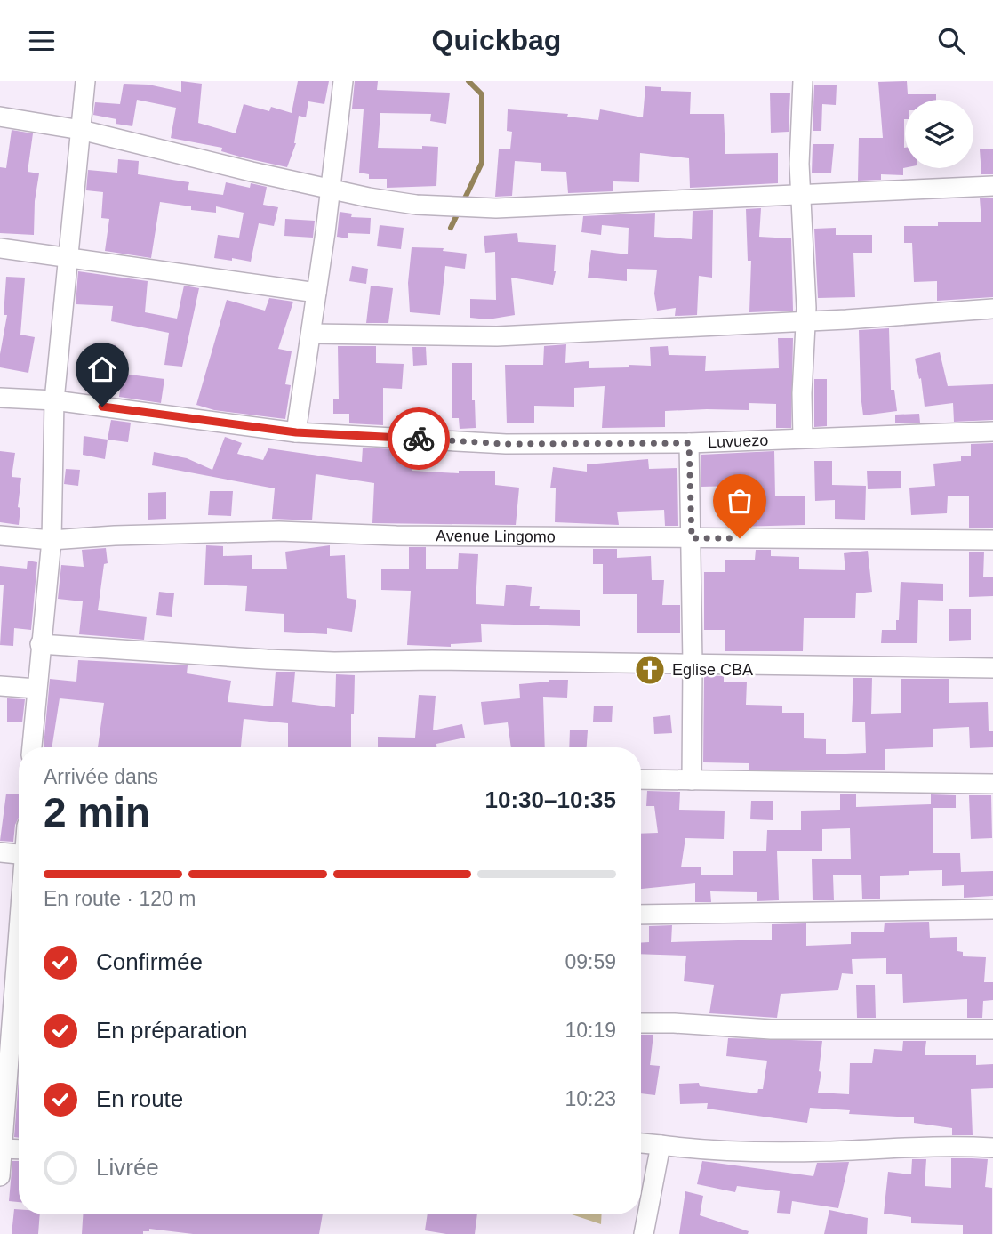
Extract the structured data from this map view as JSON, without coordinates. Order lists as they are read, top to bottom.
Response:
{
  "streets": {
    "street": ["Luvuezo", "Avenue Lingomo"]
  },
  "places": {
    "church": ["Eglise CBA"]
  },
  "page": {
    "header": "Quickbag",
    "heading": ["2 min", "Arrivée dans", "10:30–10:35"],
    "bar": "En route · 120 m",
    "list": [
      ["Confirmée", "09:59"],
      ["En préparation", "10:19"],
      ["En route", "10:23"],
      "Livrée"
    ]
  }
}
